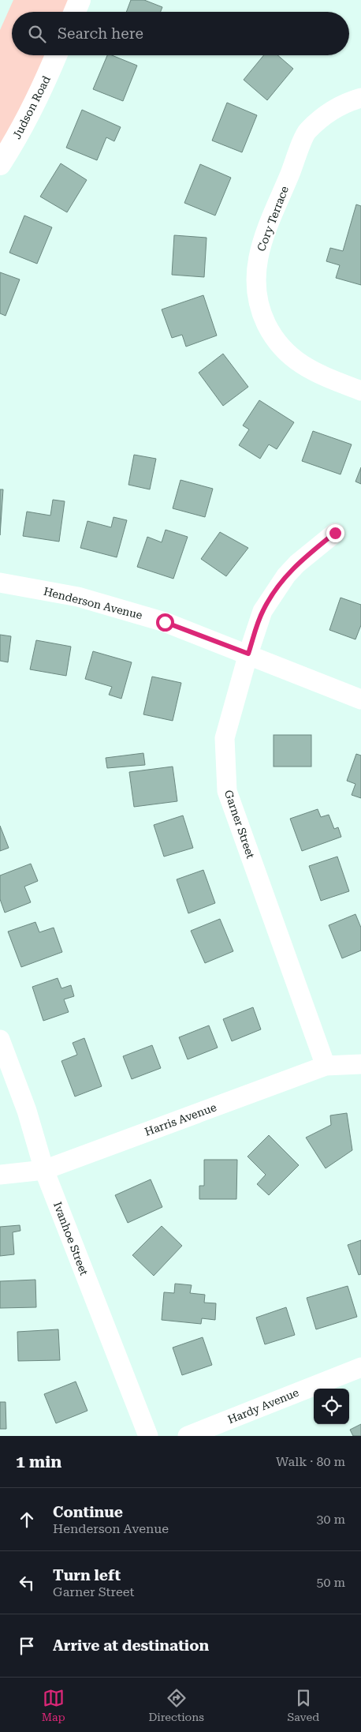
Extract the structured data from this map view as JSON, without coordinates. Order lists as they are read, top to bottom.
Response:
{
  "streets": {
    "street": [
      "Judson Road",
      "Cory Terrace",
      "Henderson Avenue",
      "Garner Street",
      "Harris Avenue",
      "Ivanhoe Street",
      "Hardy Avenue"
    ]
  },
  "crossings": [
    ["Henderson Avenue", "Garner Street"],
    ["Garner Street", "Harris Avenue"],
    ["Harris Avenue", "Ivanhoe Street"]
  ],
  "page": {
    "search": "Search here",
    "heading": ["1 min", "Walk · 80 m"],
    "list": [
      ["Continue", "Henderson Avenue", "30 m"],
      ["Turn left", "Garner Street", "50 m"],
      "Arrive at destination"
    ],
    "nav": ["Map", "Directions", "Saved"]
  }
}
